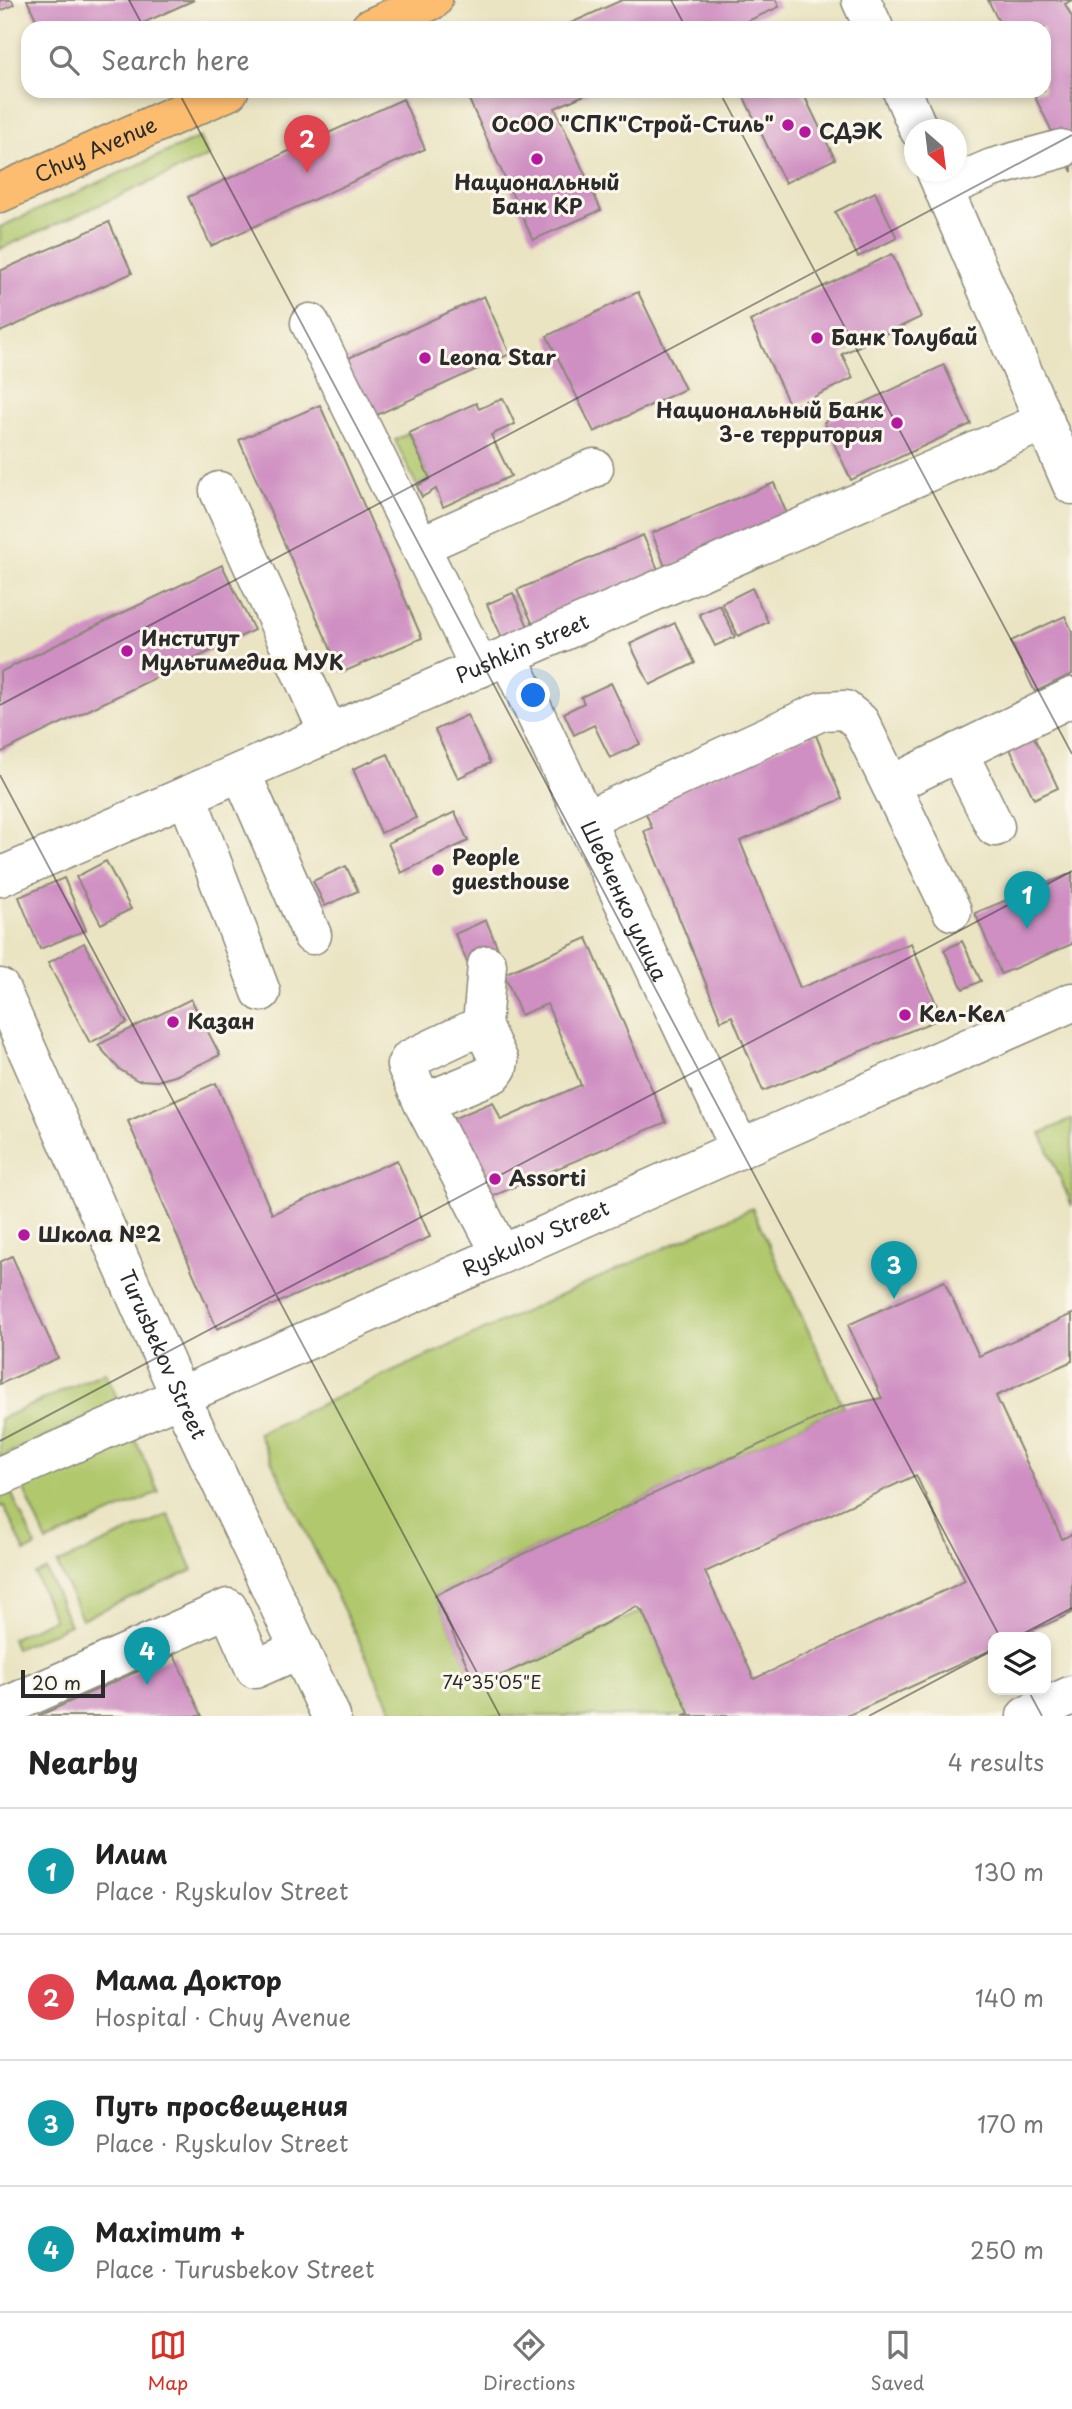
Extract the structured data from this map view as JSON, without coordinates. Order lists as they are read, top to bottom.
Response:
{
  "streets": {
    "main road": ["Chuy Avenue"],
    "street": [
      "Pushkin street",
      "Шевченко улица",
      "Ryskulov Street",
      "Turusbekov Street"
    ]
  },
  "crossings": [
    ["Pushkin street", "Шевченко улица"],
    ["Шевченко улица", "Ryskulov Street"],
    ["Ryskulov Street", "Turusbekov Street"]
  ],
  "places": [
    "ОсОО \"СПК\"Строй-Стиль\"",
    "СДЭК",
    "Национальный Банк КР",
    "Банк Толубай",
    "Leona Star",
    "Национальный Банк 3-е территория",
    "Институт Мультимедиа МУК",
    "People guesthouse",
    "Кел-Кел",
    "Казан",
    "Assorti",
    "Школа №2"
  ],
  "scale_bar": "20 m",
  "north": "bottom right",
  "page": {
    "search": "Search here",
    "pins": [
      "2",
      "1",
      "3",
      "4"
    ],
    "scale": "20 m",
    "heading": ["Nearby", "4 results"],
    "list": [
      {
        "mark": "1",
        "name": "Илим",
        "note": "Place · Ryskulov Street",
        "value": "130 m"
      },
      {
        "mark": "2",
        "name": "Мама Доктор",
        "note": "Hospital · Chuy Avenue",
        "value": "140 m"
      },
      {
        "mark": "3",
        "name": "Путь просвещения",
        "note": "Place · Ryskulov Street",
        "value": "170 m"
      },
      {
        "mark": "4",
        "name": "Maximum +",
        "note": "Place · Turusbekov Street",
        "value": "250 m"
      }
    ],
    "nav": ["Map", "Directions", "Saved"]
  },
  "coordinates": ["74°35'05\"E"]
}
